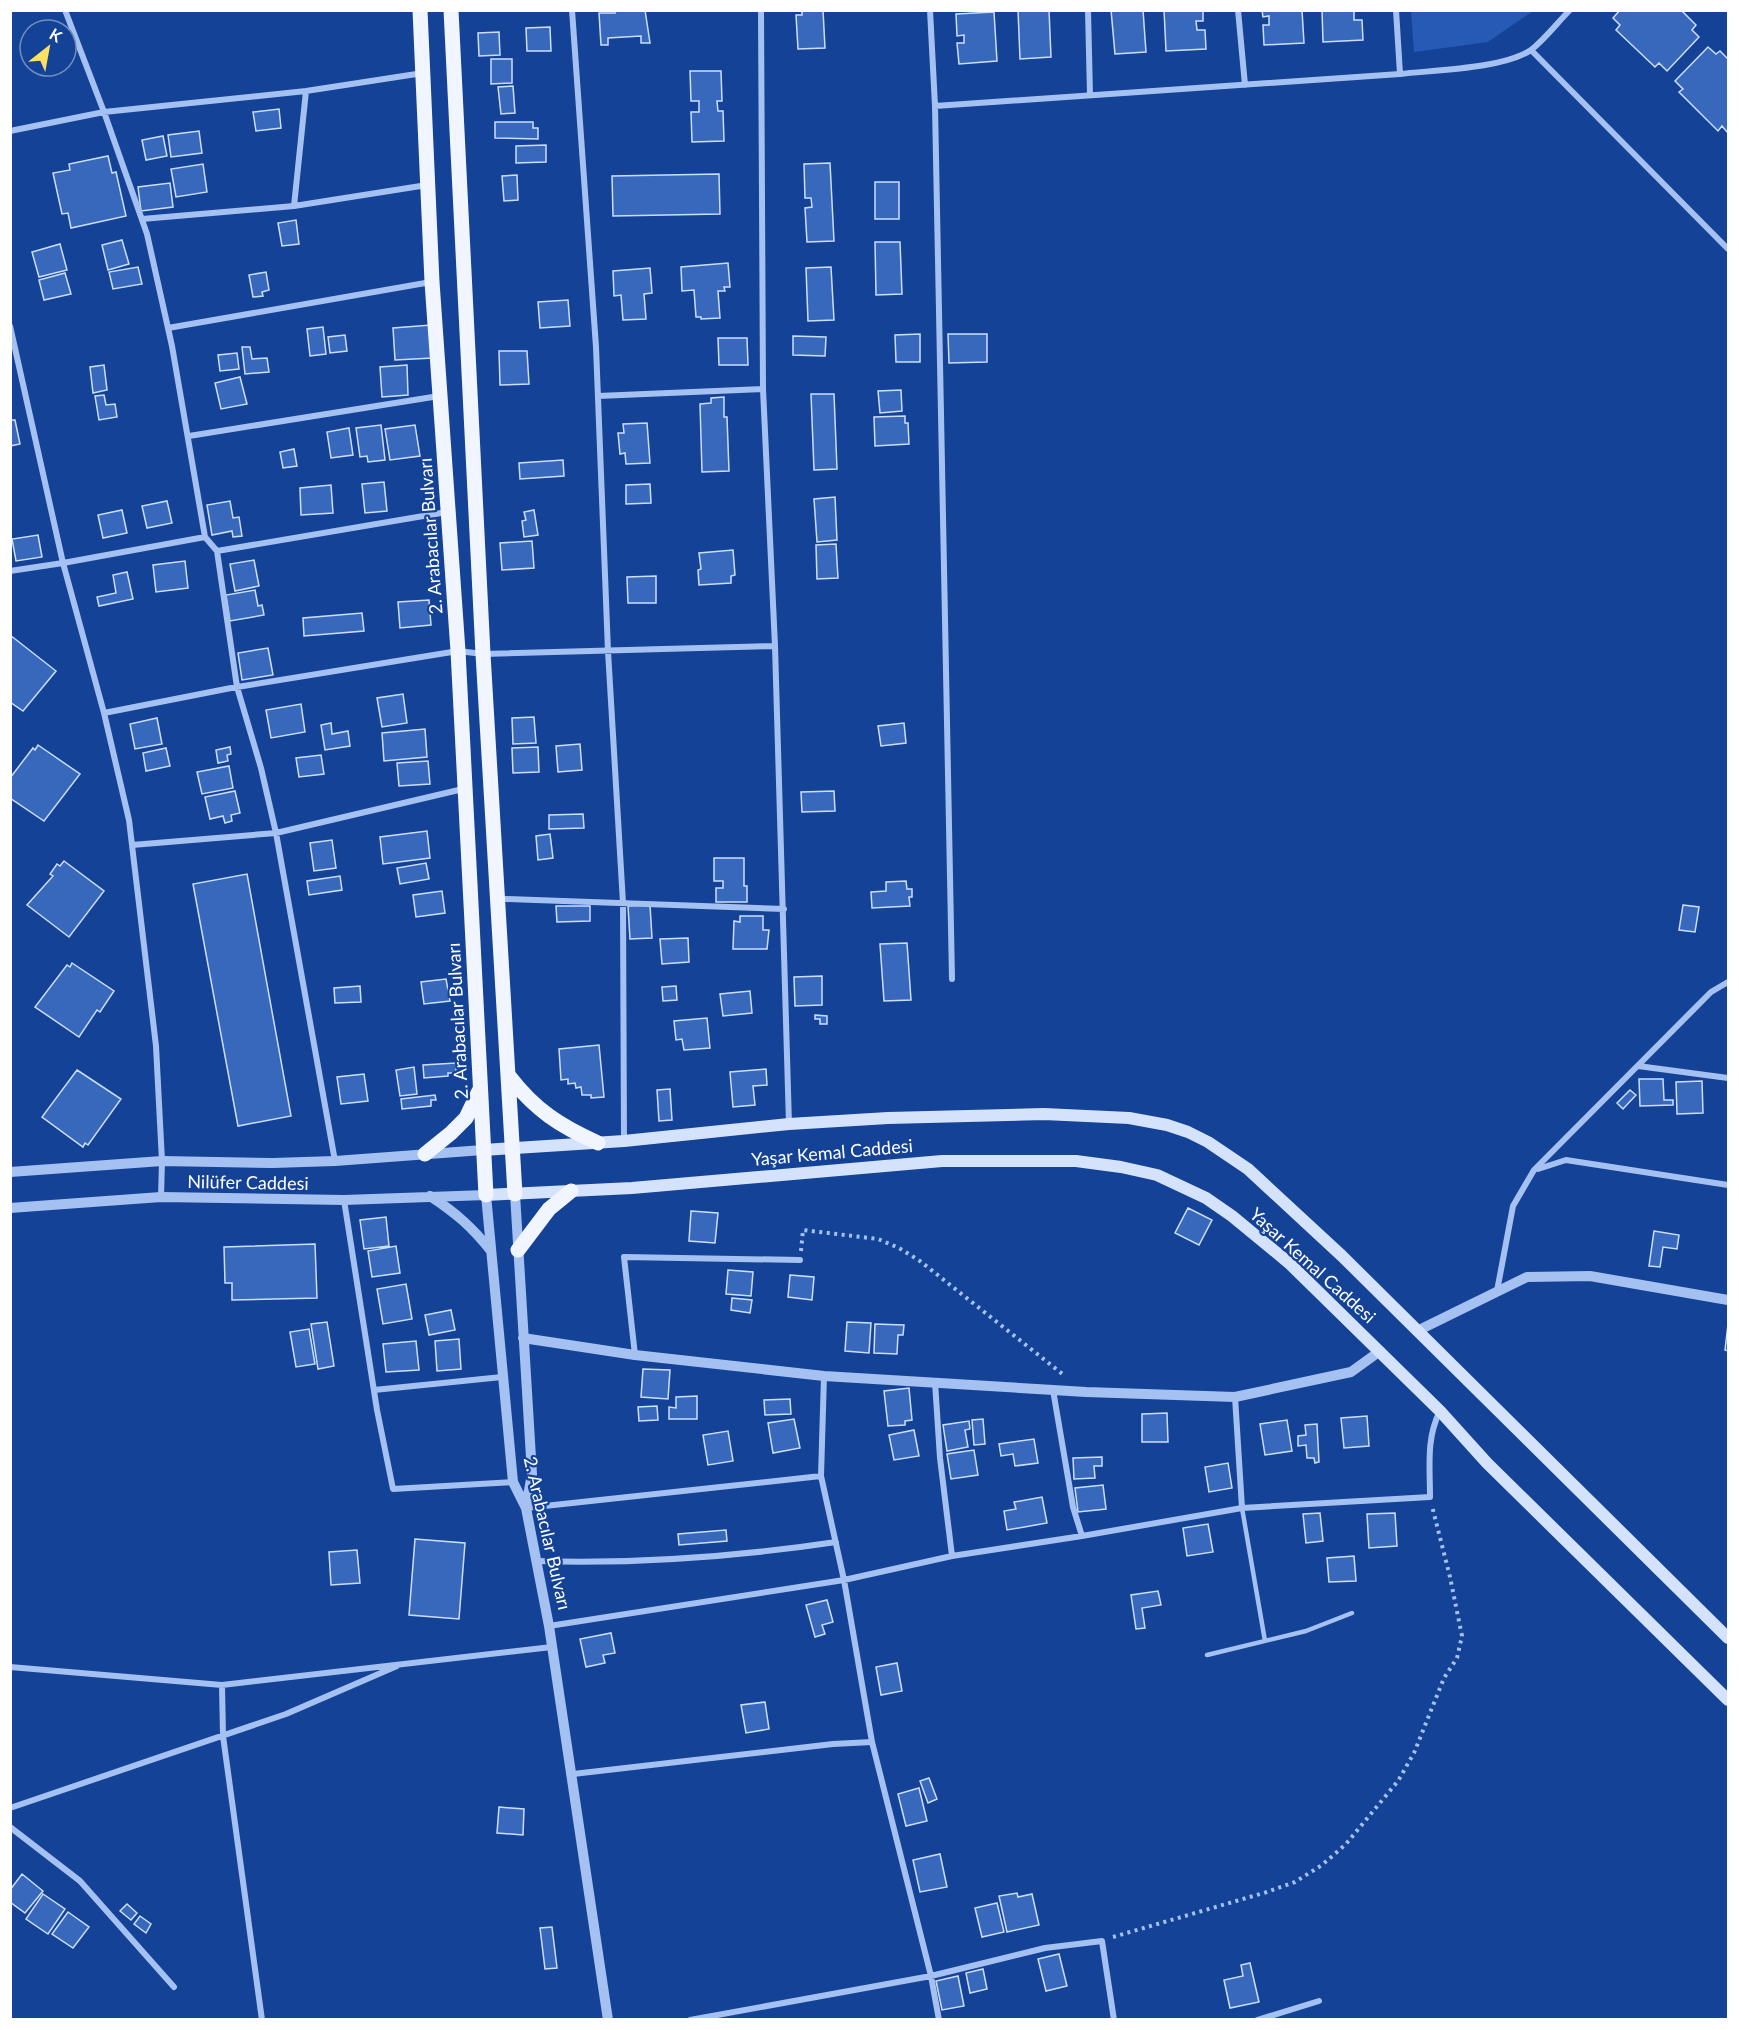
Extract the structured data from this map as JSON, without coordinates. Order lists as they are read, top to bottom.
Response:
{
  "streets": {
    "main road": ["2. Arabacılar Bulvarı", "Yaşar Kemal Caddesi"],
    "street": ["Nilüfer Caddesi"]
  },
  "crossings": [
    ["2. Arabacılar Bulvarı", "Yaşar Kemal Caddesi"],
    ["2. Arabacılar Bulvarı", "Nilüfer Caddesi"],
    ["Yaşar Kemal Caddesi", "Nilüfer Caddesi"]
  ],
  "north": "top right"
}
